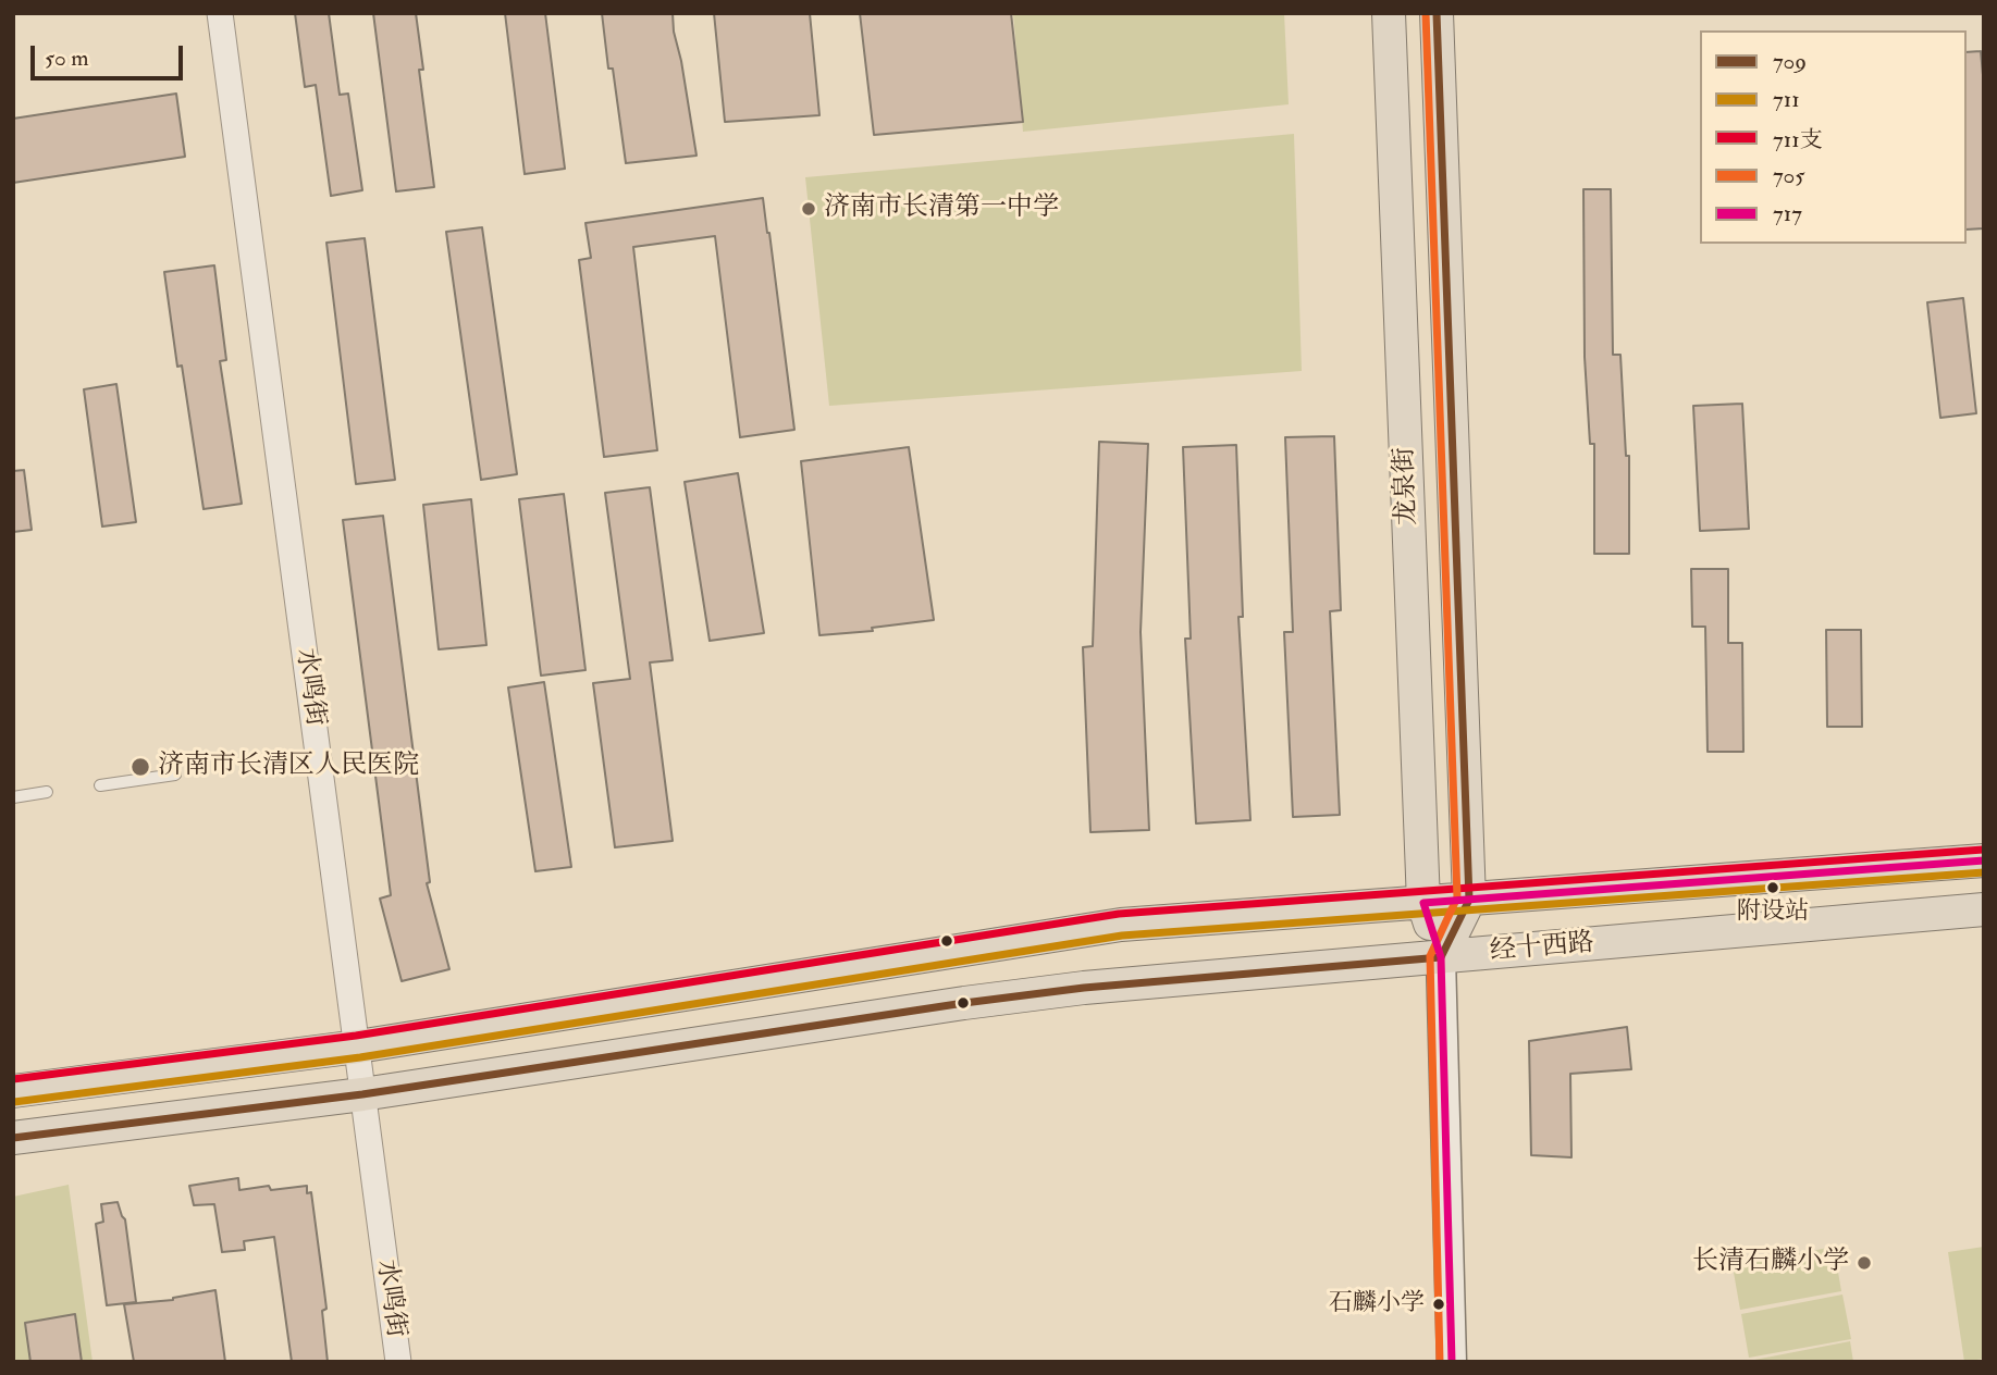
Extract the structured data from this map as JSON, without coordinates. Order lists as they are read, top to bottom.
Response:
{
  "streets": {
    "main road": ["龙泉街", "经十西路"],
    "street": ["水鸣街"]
  },
  "crossings": [
    ["龙泉街", "经十西路"],
    ["水鸣街", "经十西路"]
  ],
  "places": [
    "济南市长清第一中学",
    "济南市长清区人民医院",
    "附设站",
    "长清石麟小学",
    "石麟小学"
  ],
  "lines": [
    "transit line 709",
    "transit line 705",
    "transit line 711支",
    "transit line 717",
    "transit line 711"
  ],
  "legend": [
    "709",
    "711",
    "711支",
    "705",
    "717"
  ],
  "scale_bar": "50 m"
}
